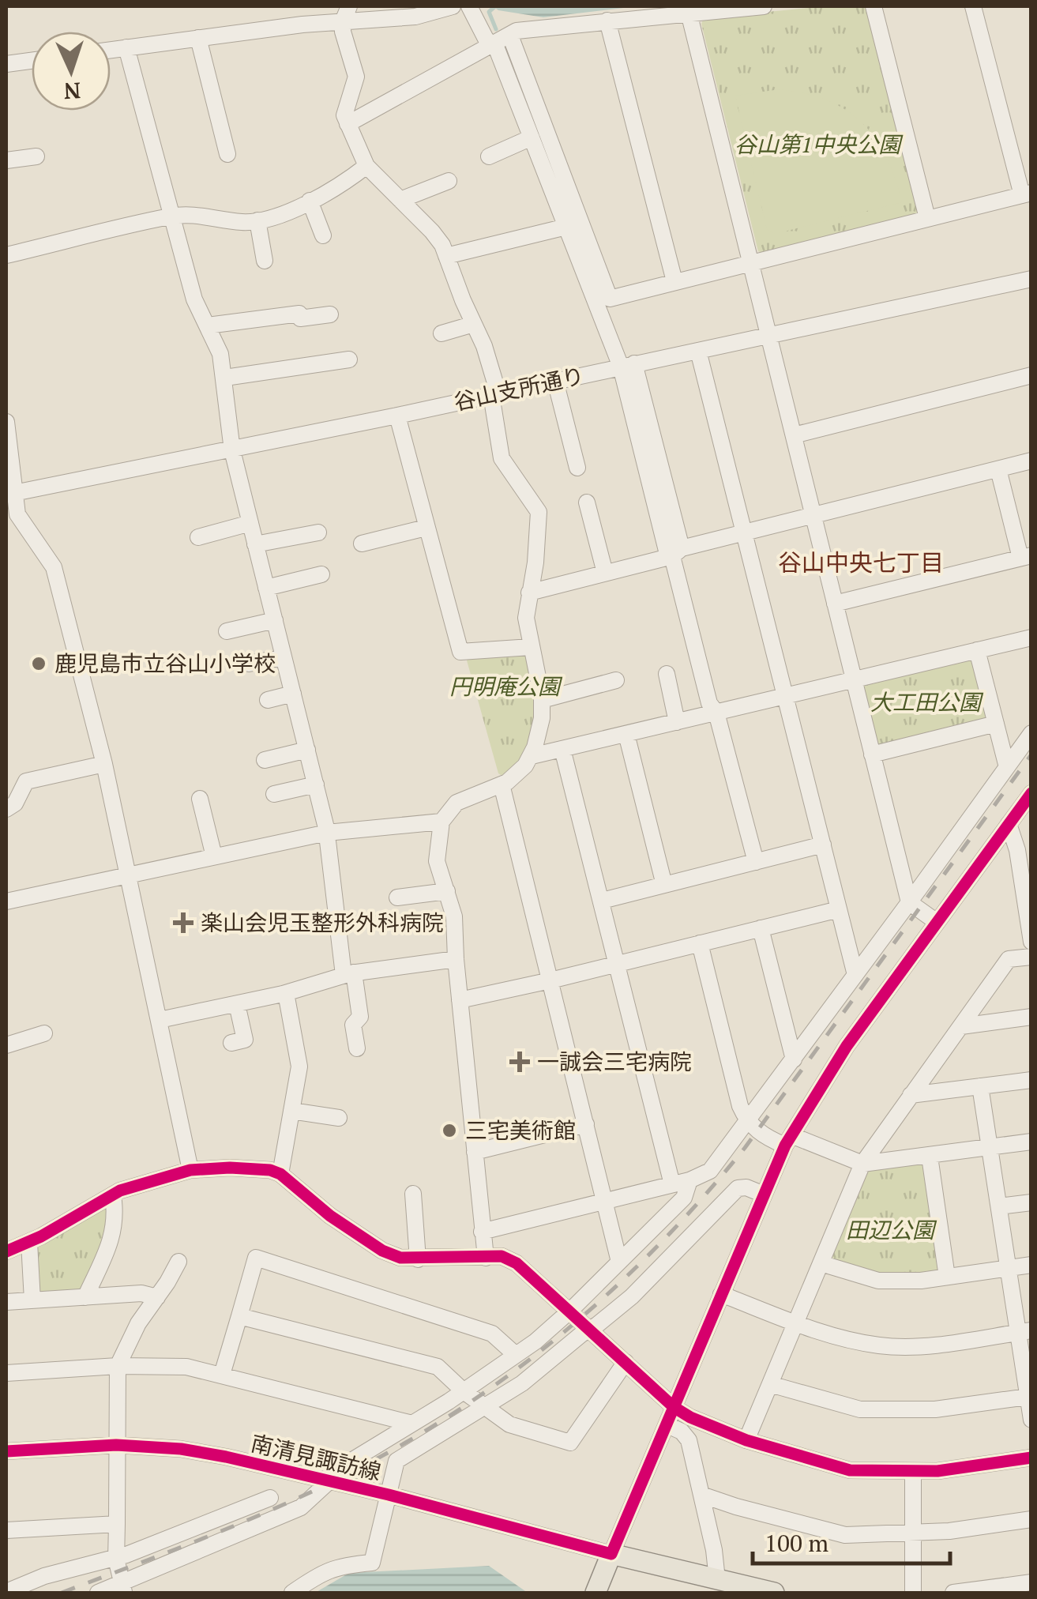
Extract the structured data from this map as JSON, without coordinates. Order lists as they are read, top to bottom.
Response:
{
  "streets": {
    "street": ["谷山支所通り", "南清見諏訪線"]
  },
  "districts": ["谷山中央七丁目"],
  "parks": [
    "谷山第1中央公園",
    "円明庵公園",
    "大工田公園",
    "田辺公園"
  ],
  "places": {
    "other": ["鹿児島市立谷山小学校", "三宅美術館"],
    "health": ["楽山会児玉整形外科病院", "一誠会三宅病院"]
  },
  "scale_bar": "100 m",
  "north": "bottom"
}
